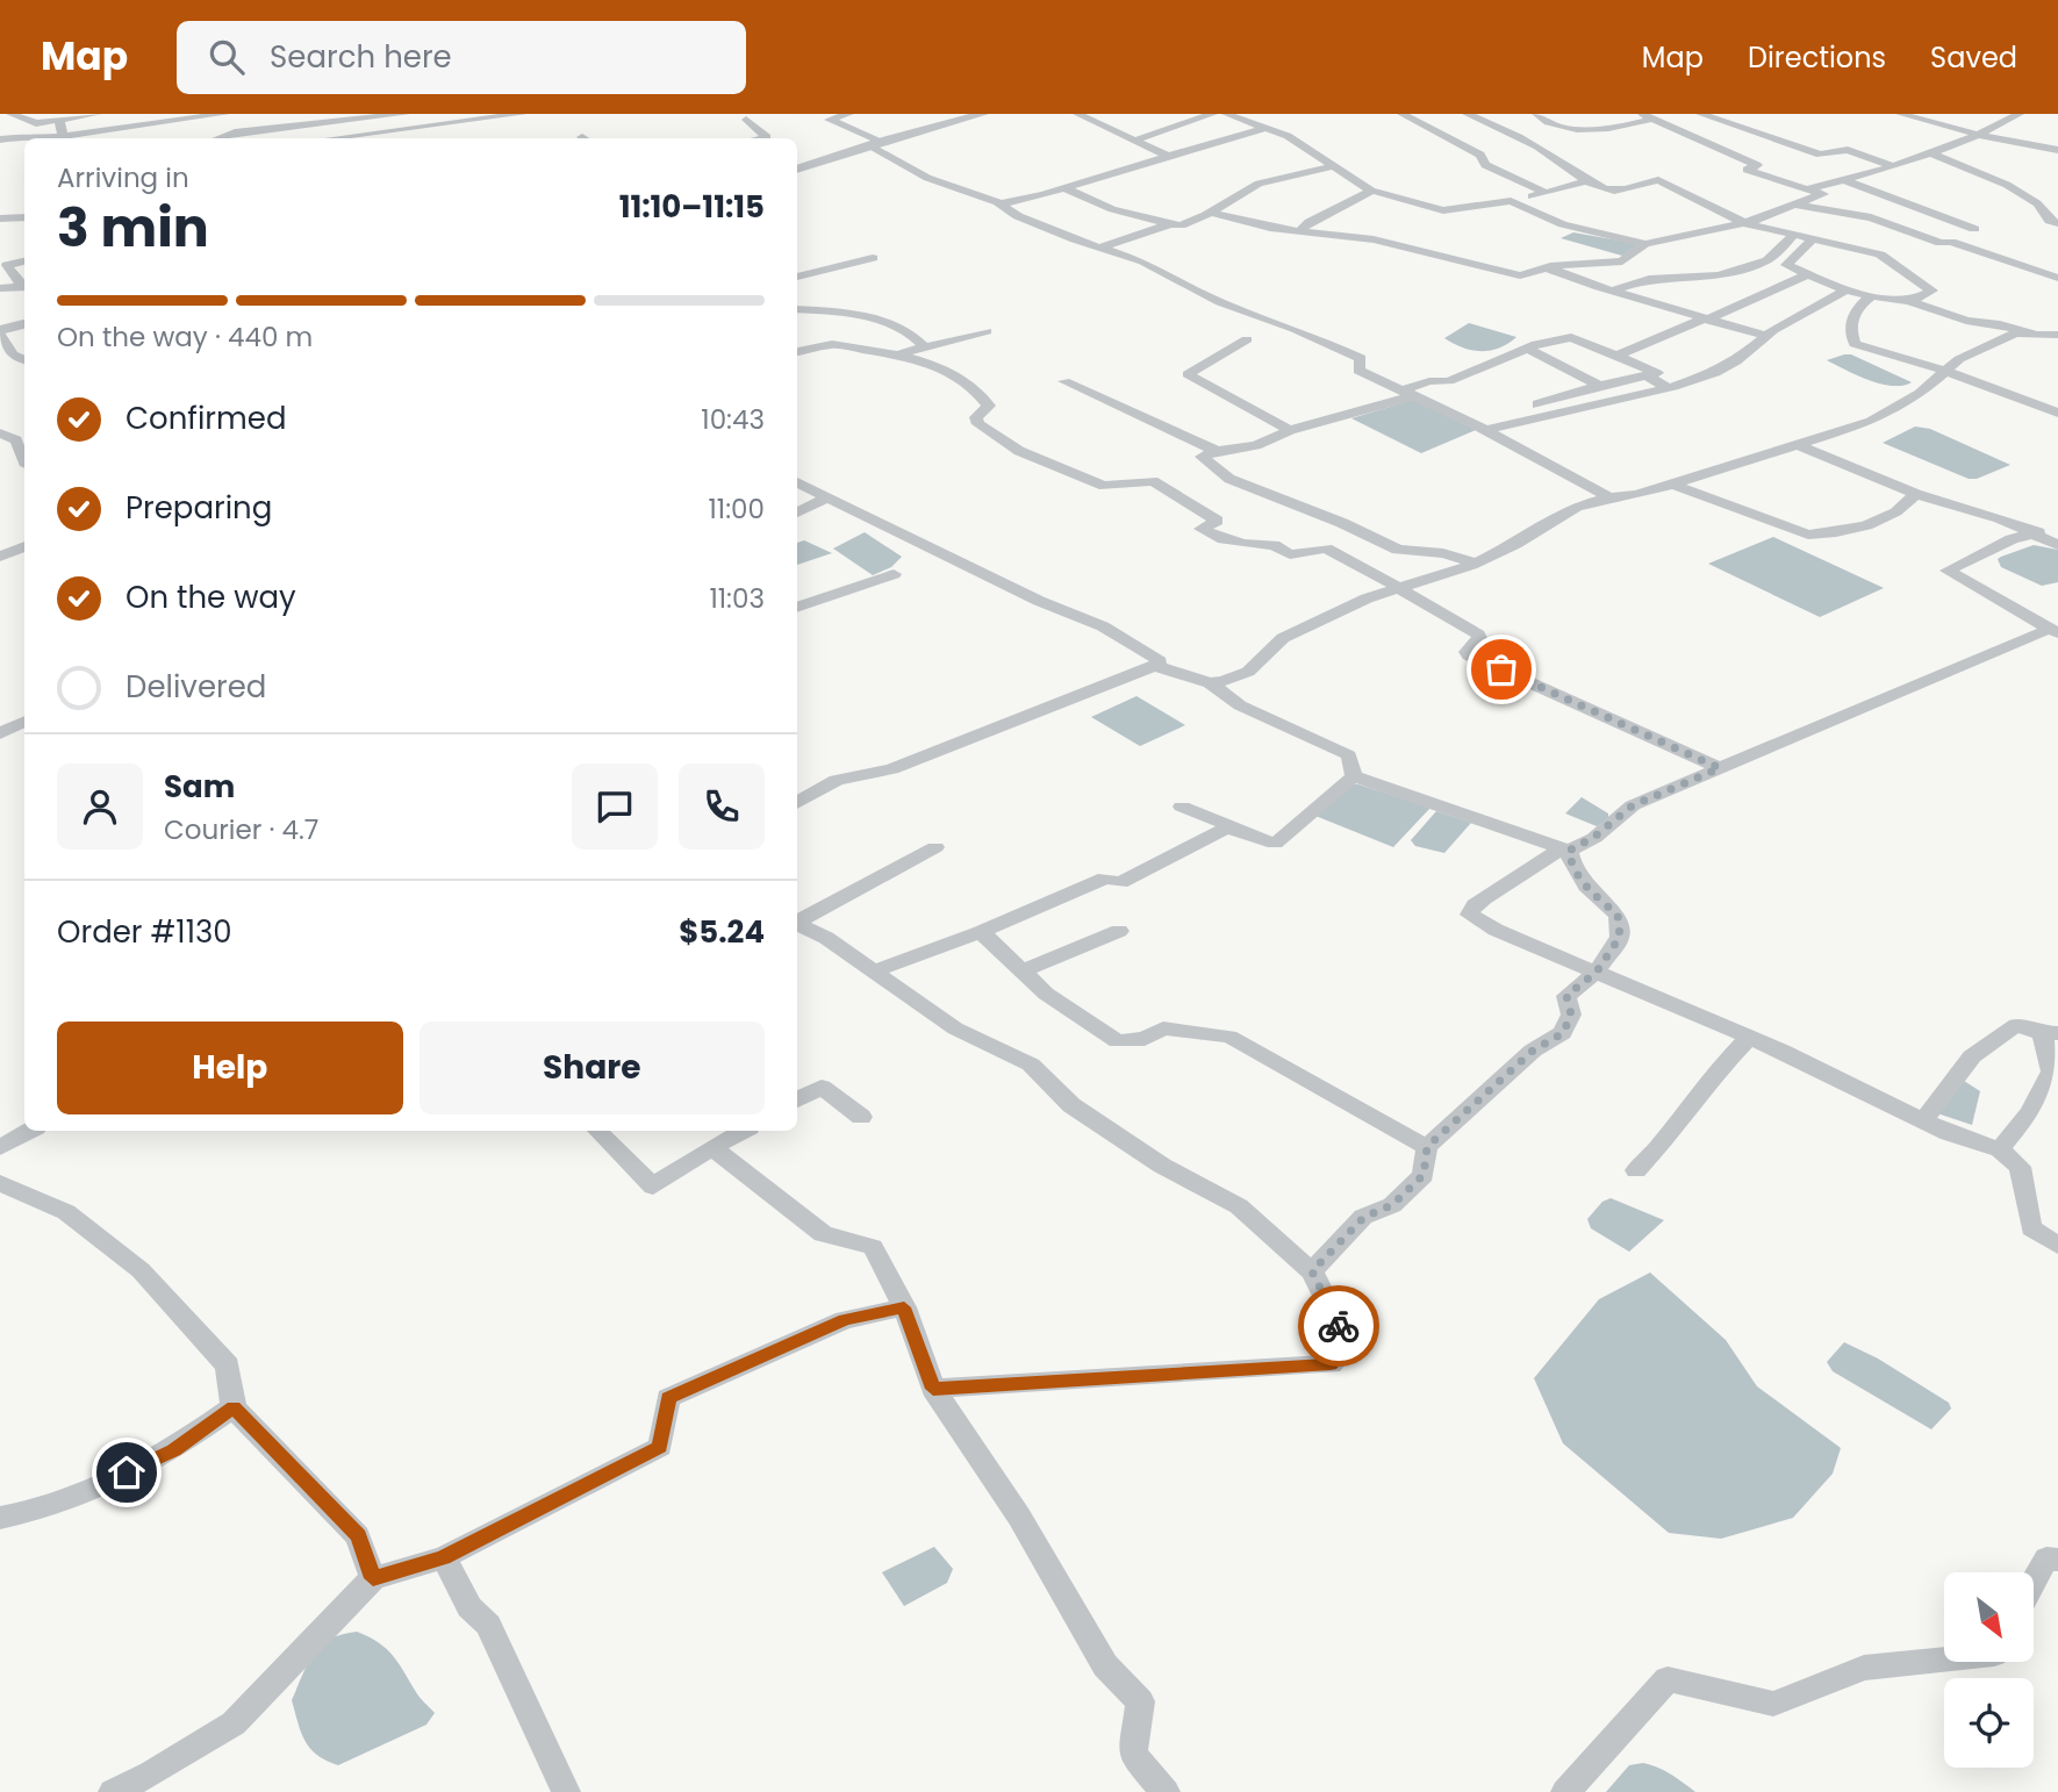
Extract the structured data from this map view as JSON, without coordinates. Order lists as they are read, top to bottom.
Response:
{
  "north": "bottom right",
  "page": {
    "header": "Map",
    "search": "Search here",
    "nav": ["Map", "Directions", "Saved"],
    "heading": ["3 min", "Arriving in", "11:10–11:15"],
    "panel": [
      "Sam",
      "Courier · 4.7",
      "Order #1130",
      "$5.24"
    ],
    "bar": "On the way · 440 m",
    "list": [
      ["Confirmed", "10:43"],
      ["Preparing", "11:00"],
      ["On the way", "11:03"],
      "Delivered"
    ],
    "buttons": ["Help", "Share"]
  }
}
